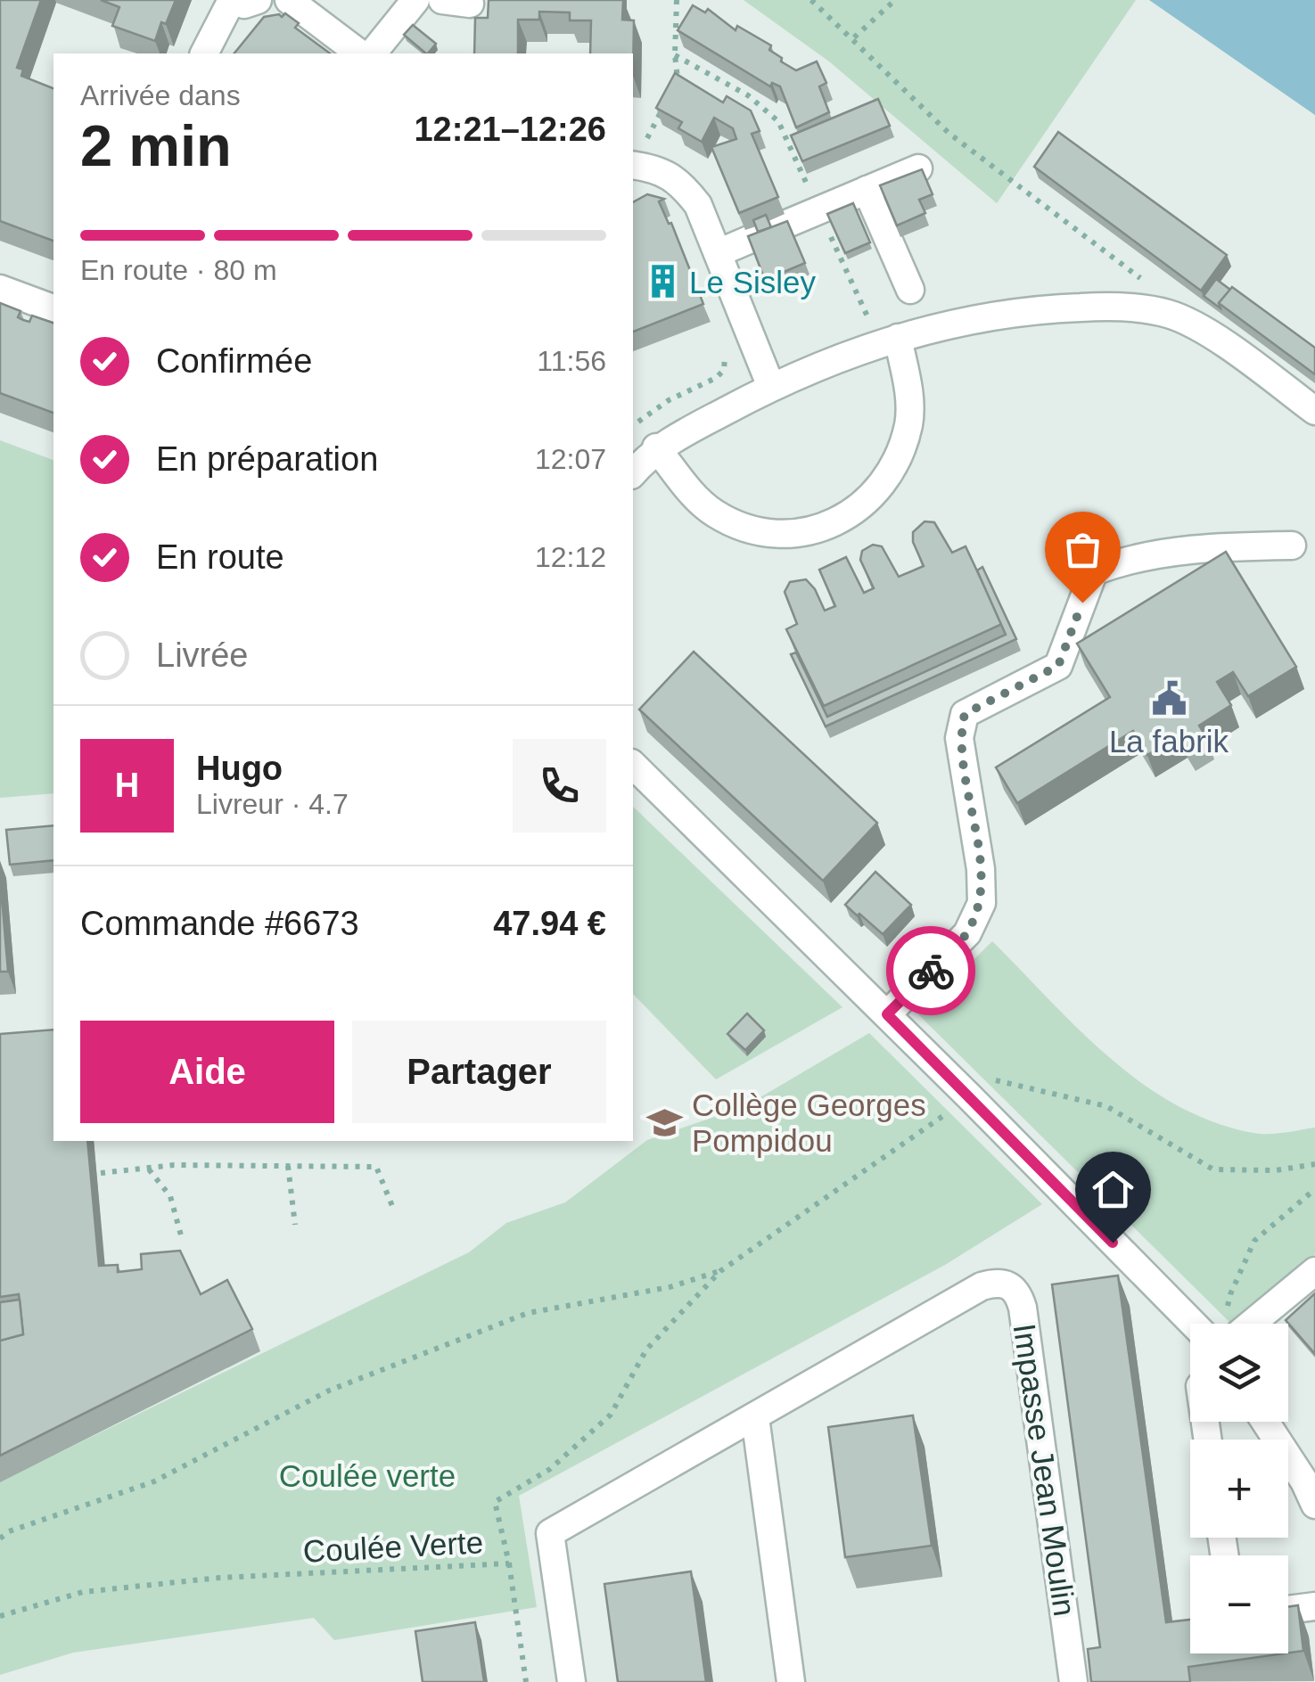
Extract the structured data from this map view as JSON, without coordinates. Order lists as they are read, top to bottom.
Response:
{
  "streets": {
    "street": ["Impasse Jean Moulin"],
    "path": ["Coulée Verte"]
  },
  "parks": ["Coulée verte"],
  "places": {
    "building": ["Le Sisley"],
    "public building": ["La fabrik"],
    "school or university": ["Collège Georges Pompidou"]
  },
  "page": {
    "heading": ["2 min", "Arrivée dans", "12:21–12:26"],
    "panel": [
      "Hugo",
      "Livreur · 4.7",
      "Commande #6673",
      "47.94 €"
    ],
    "bar": "En route · 80 m",
    "list": [
      ["Confirmée", "11:56"],
      ["En préparation", "12:07"],
      ["En route", "12:12"],
      "Livrée"
    ],
    "round": "H",
    "buttons": ["Aide", "Partager"],
    "map_buttons": ["+", "−"]
  }
}
